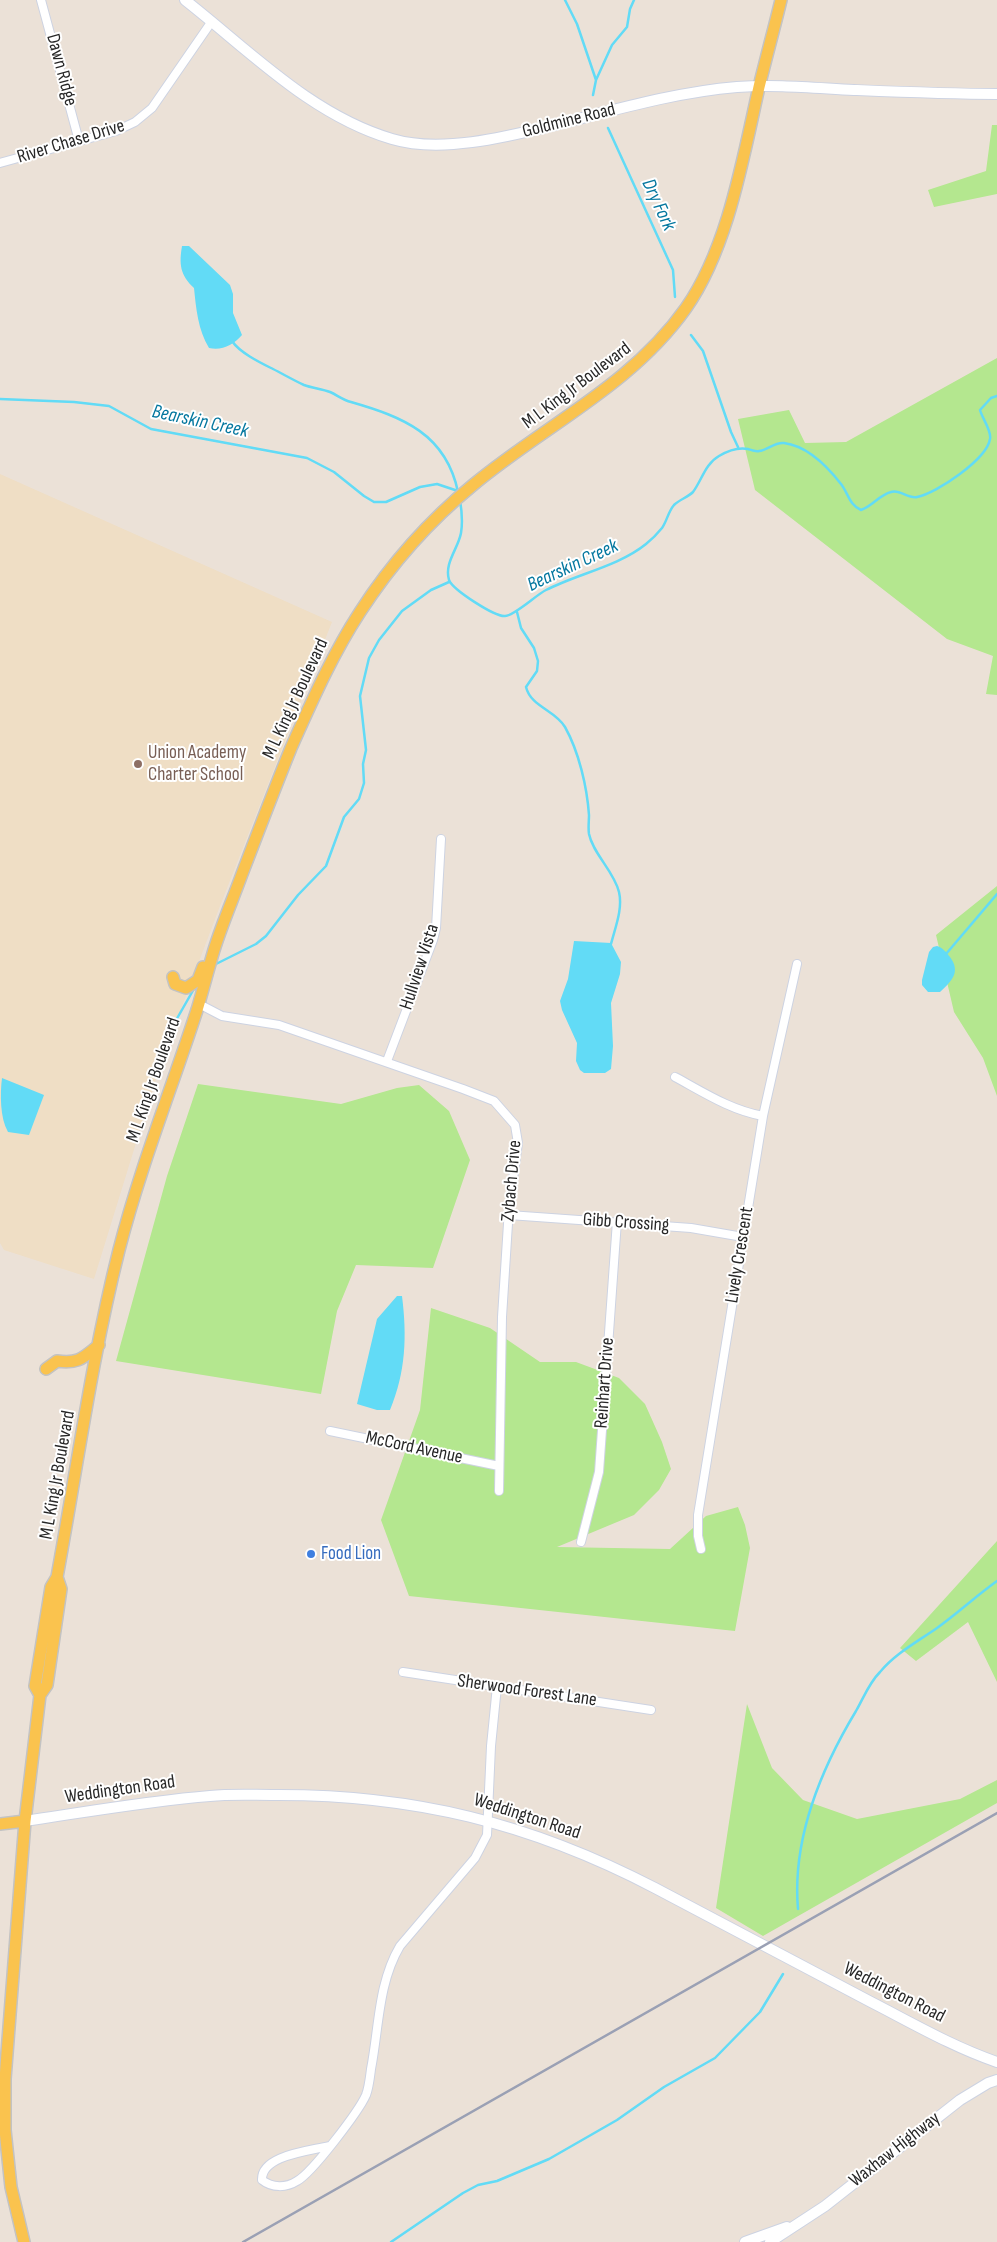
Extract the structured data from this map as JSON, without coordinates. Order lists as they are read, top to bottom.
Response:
{
  "streets": {
    "main road": [
      "Goldmine Road",
      "M L King Jr Boulevard",
      "Weddington Road",
      "Waxhaw Highway"
    ],
    "street": [
      "Dawn Ridge",
      "River Chase Drive",
      "Hullview Vista",
      "Zybach Drive",
      "Gibb Crossing",
      "Lively Crescent",
      "Reinhart Drive",
      "McCord Avenue",
      "Sherwood Forest Lane"
    ]
  },
  "crossings": [
    ["Dawn Ridge", "River Chase Drive"],
    ["Goldmine Road", "River Chase Drive"],
    ["Goldmine Road", "M L King Jr Boulevard"],
    ["M L King Jr Boulevard", "Zybach Drive"],
    ["M L King Jr Boulevard", "Weddington Road"],
    ["Hullview Vista", "Zybach Drive"],
    ["Zybach Drive", "Gibb Crossing"],
    ["Zybach Drive", "McCord Avenue"],
    ["Gibb Crossing", "Lively Crescent"],
    ["Gibb Crossing", "Reinhart Drive"]
  ],
  "water": ["Dry Fork", "Bearskin Creek"],
  "places": ["Union Academy Charter School", "Food Lion"]
}
